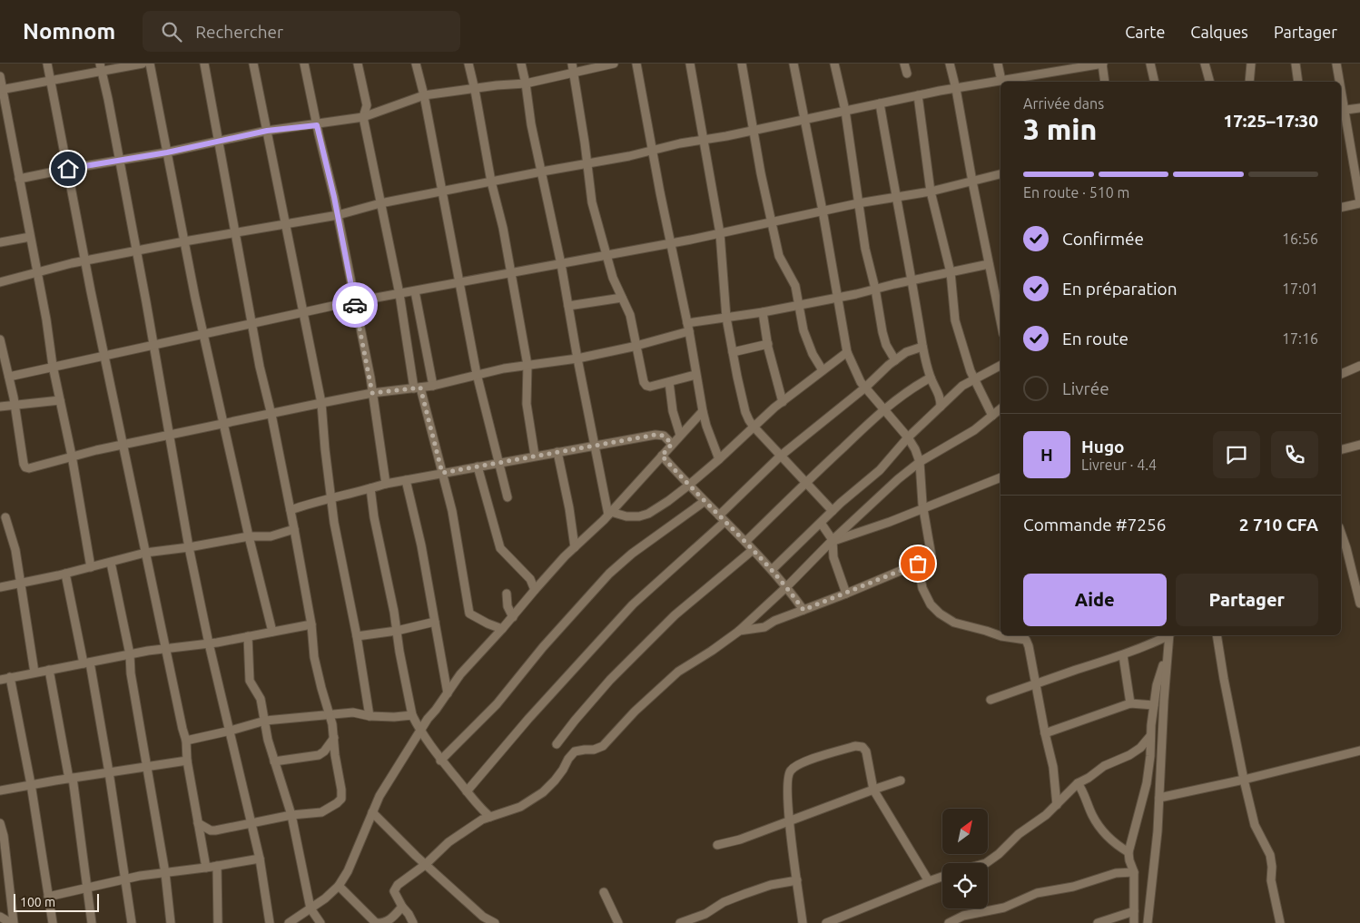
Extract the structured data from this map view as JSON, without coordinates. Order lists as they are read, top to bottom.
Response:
{
  "scale_bar": "100 m",
  "north": "top right",
  "page": {
    "header": "Nomnom",
    "search": "Rechercher",
    "nav": ["Carte", "Calques", "Partager"],
    "heading": ["3 min", "Arrivée dans", "17:25–17:30"],
    "panel": [
      "Hugo",
      "Livreur · 4.4",
      "Commande #7256",
      "2 710 CFA"
    ],
    "bar": "En route · 510 m",
    "list": [
      ["Confirmée", "16:56"],
      ["En préparation", "17:01"],
      ["En route", "17:16"],
      "Livrée"
    ],
    "round": "H",
    "buttons": ["Aide", "Partager"],
    "scale": "100 m"
  }
}
